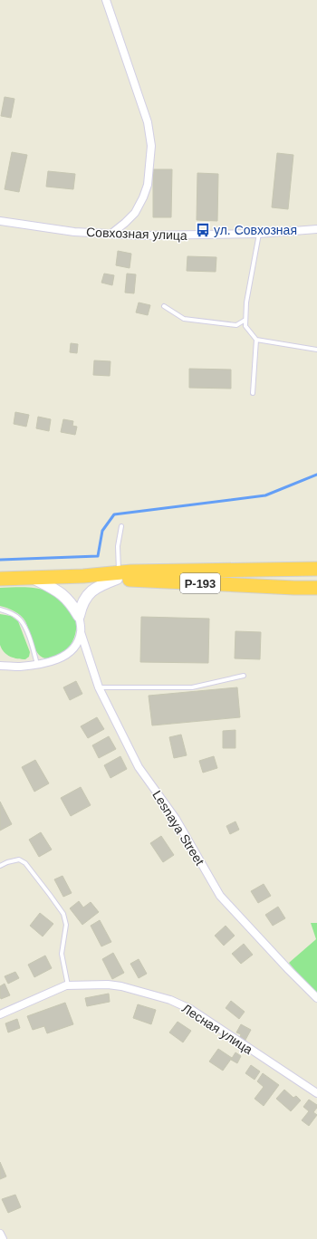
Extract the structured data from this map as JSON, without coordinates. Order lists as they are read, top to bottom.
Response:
{
  "streets": {
    "highway": ["Р-193"],
    "street": ["Совхозная улица", "Lesnaya Street", "Лесная улица"]
  },
  "places": {
    "bus stop": ["ул. Совхозная"]
  }
}
